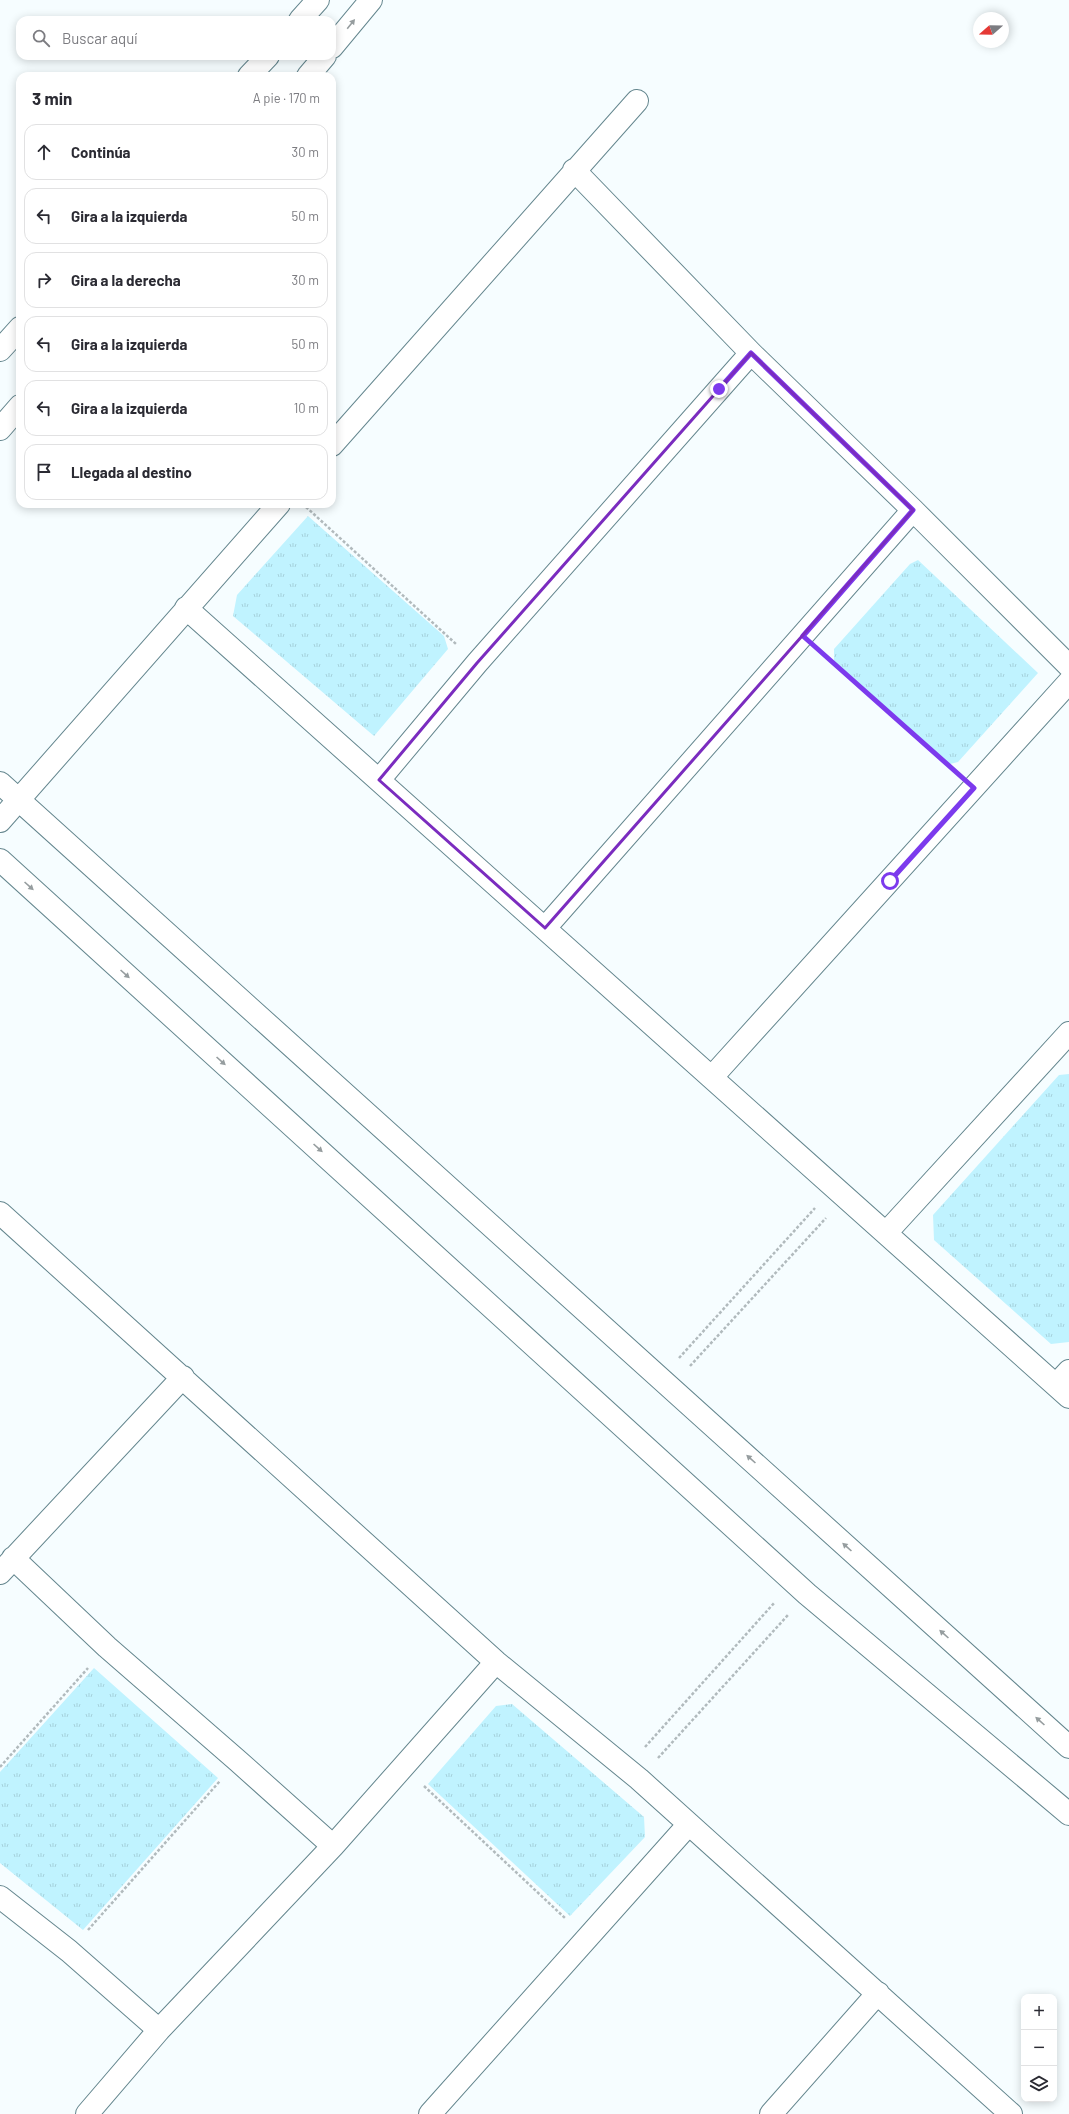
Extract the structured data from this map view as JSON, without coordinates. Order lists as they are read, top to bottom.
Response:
{
  "north": "left",
  "page": {
    "search": "Buscar aquí",
    "heading": ["3 min", "A pie · 170 m"],
    "list": [
      ["Continúa", "30 m"],
      ["Gira a la izquierda", "50 m"],
      ["Gira a la derecha", "30 m"],
      ["Gira a la izquierda", "50 m"],
      ["Gira a la izquierda", "10 m"],
      "Llegada al destino"
    ],
    "map_buttons": ["+", "−"]
  }
}
